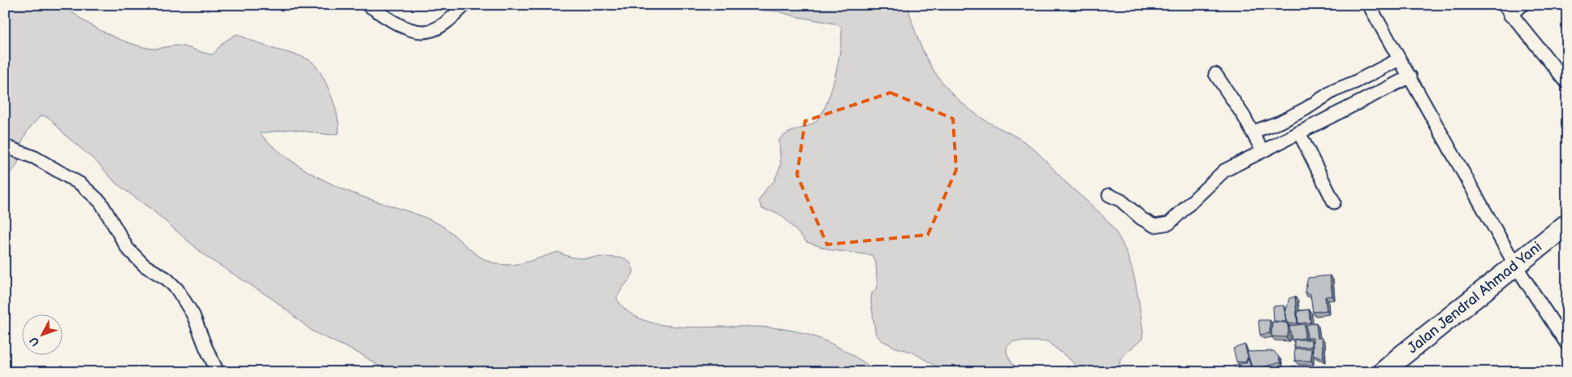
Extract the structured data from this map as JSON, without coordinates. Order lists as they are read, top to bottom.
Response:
{
  "streets": {
    "main road": ["Jalan Jendral Ahmad Yani"]
  },
  "north": "bottom left"
}
